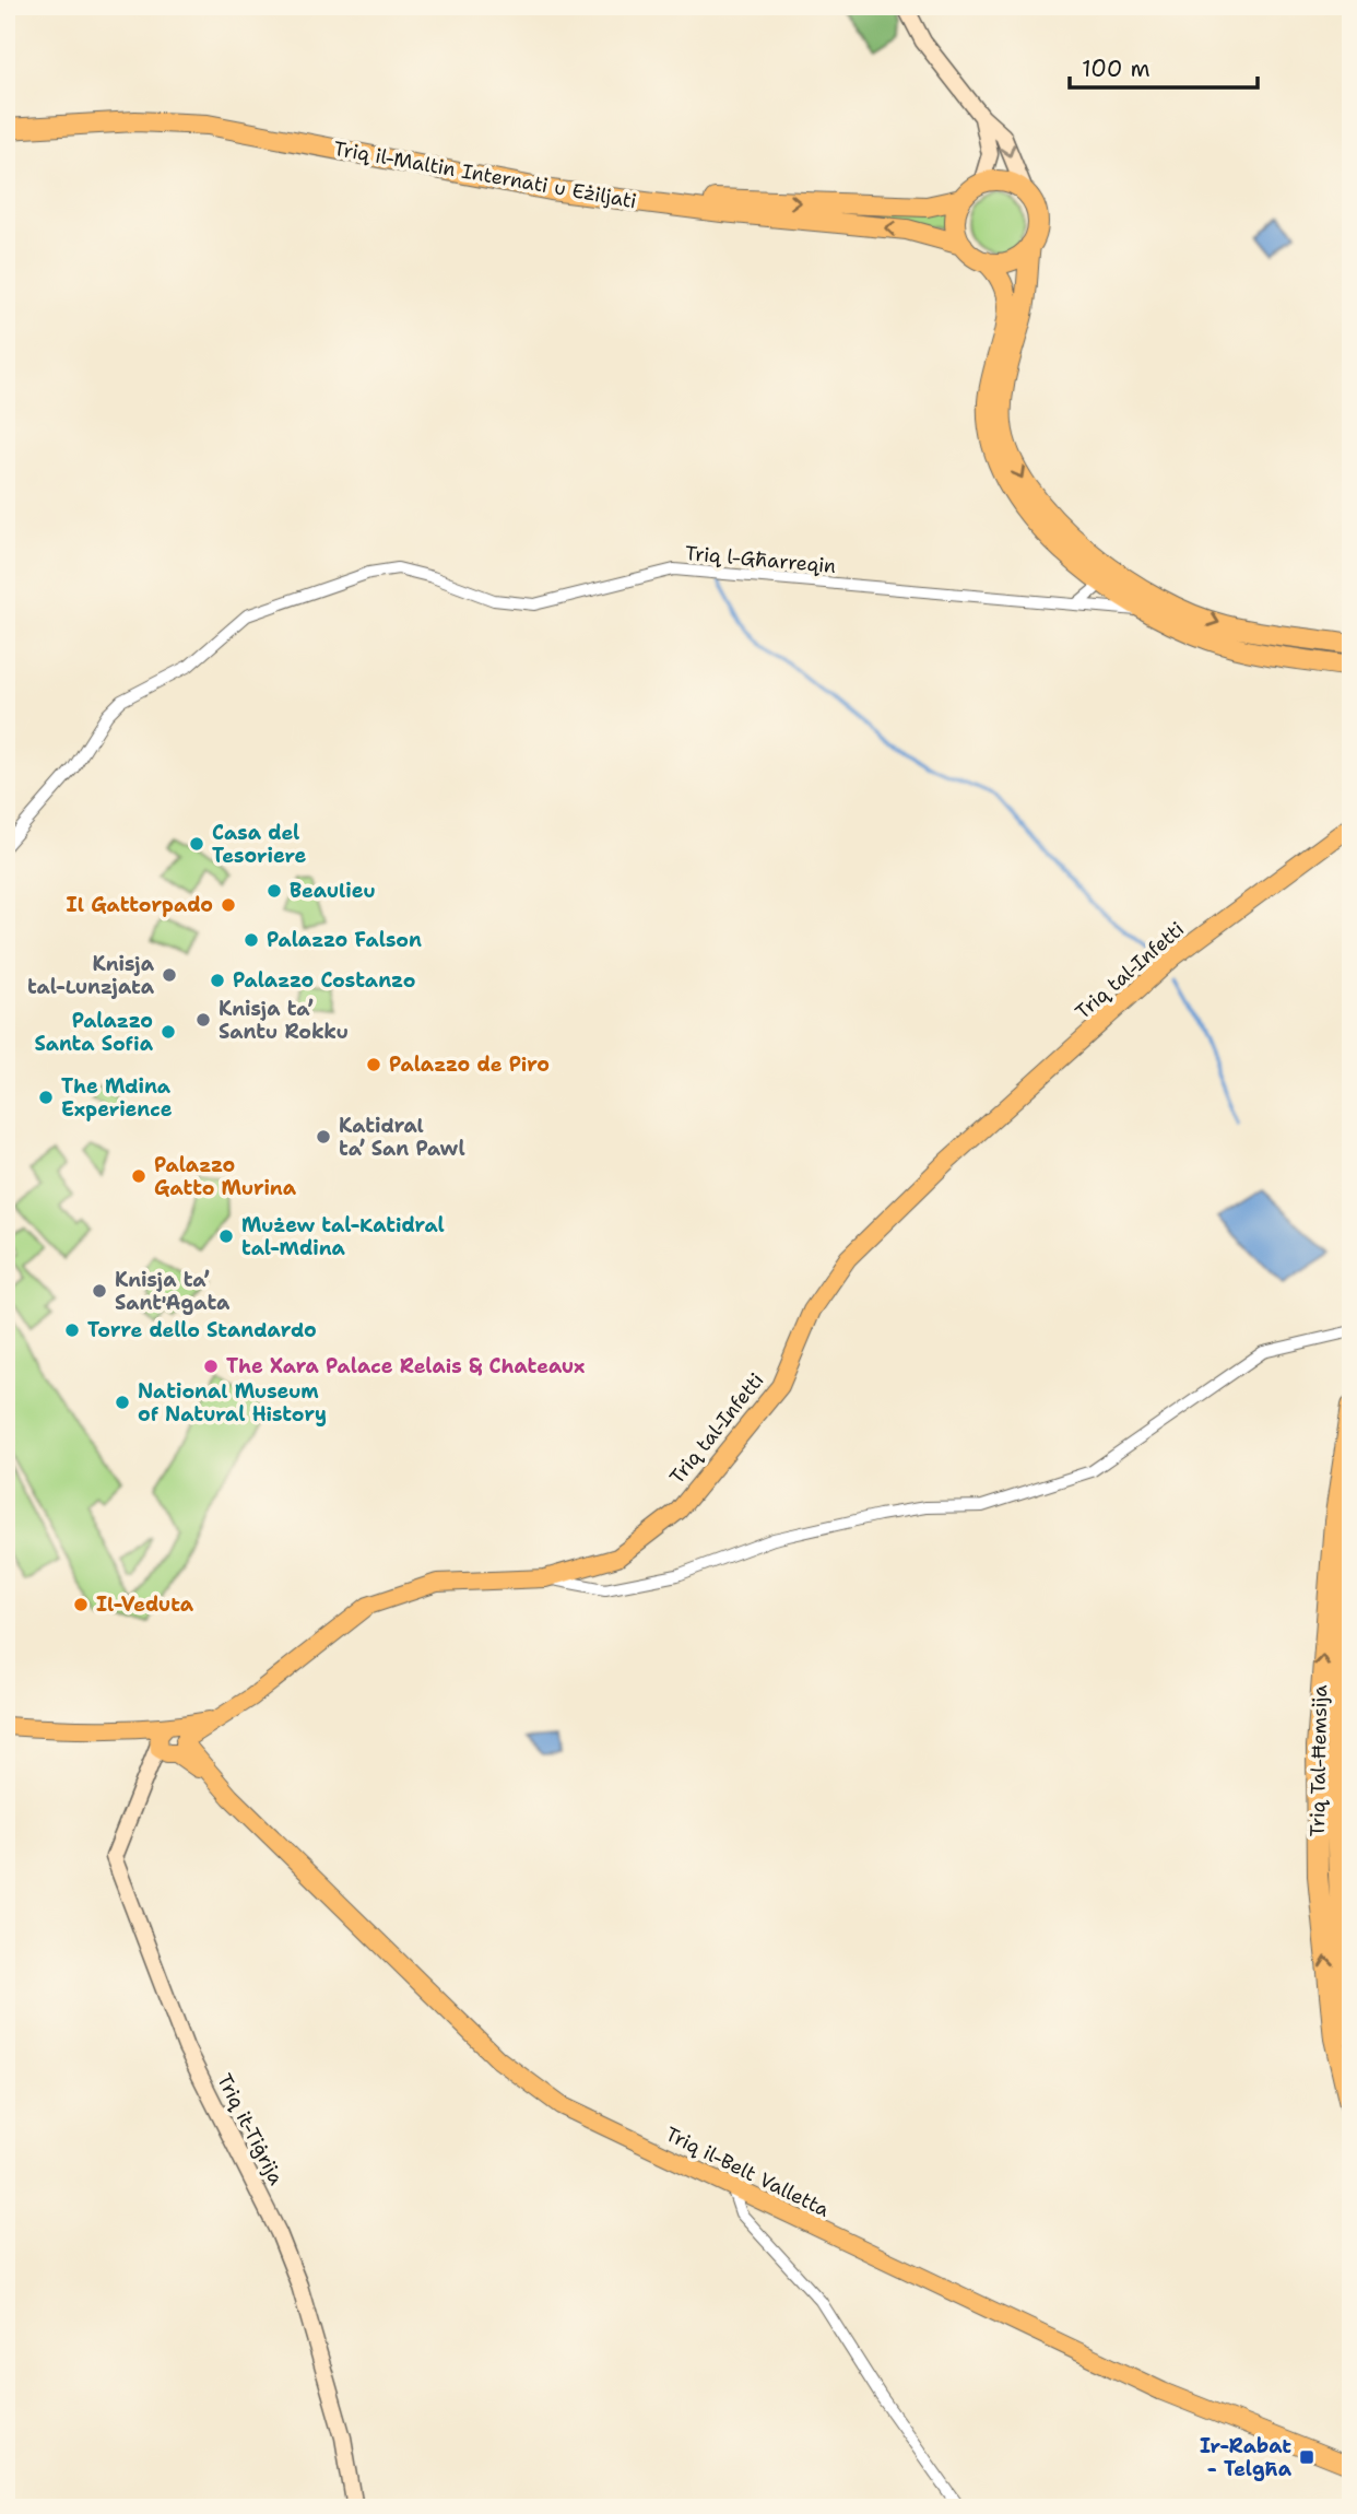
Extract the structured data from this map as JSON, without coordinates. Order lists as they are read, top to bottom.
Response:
{
  "streets": {
    "highway": ["Triq il-Maltin Internati u Eżiljati", "Triq Tal-Ħemsija"],
    "main road": ["Triq tal-Infetti", "Triq it-Tiġrija", "Triq il-Belt Valletta"],
    "street": ["Triq l-Għarreqin"]
  },
  "crossings": [
    ["Triq tal-Infetti", "Triq it-Tiġrija"],
    ["Triq tal-Infetti", "Triq il-Belt Valletta"],
    ["Triq it-Tiġrija", "Triq il-Belt Valletta"]
  ],
  "places": {
    "other": [
      "Casa del Tesoriere",
      "Beaulieu",
      "Il Gattorpado",
      "Palazzo Falson",
      "Knisja tal-Lunzjata",
      "Palazzo Costanzo",
      "Knisja ta’ Santu Rokku",
      "Palazzo Santa Sofia",
      "Palazzo de Piro",
      "The Mdina Experience",
      "Katidral ta’ San Pawl",
      "Palazzo Gatto Murina",
      "Mużew tal-Katidral tal-Mdina",
      "Knisja ta’ Sant'Agata",
      "Torre dello Standardo",
      "The Xara Palace Relais & Chateaux",
      "National Museum of Natural History",
      "Il-Veduta"
    ],
    "transit": ["Ir-Rabat - Telgħa"]
  },
  "scale_bar": "100 m"
}
